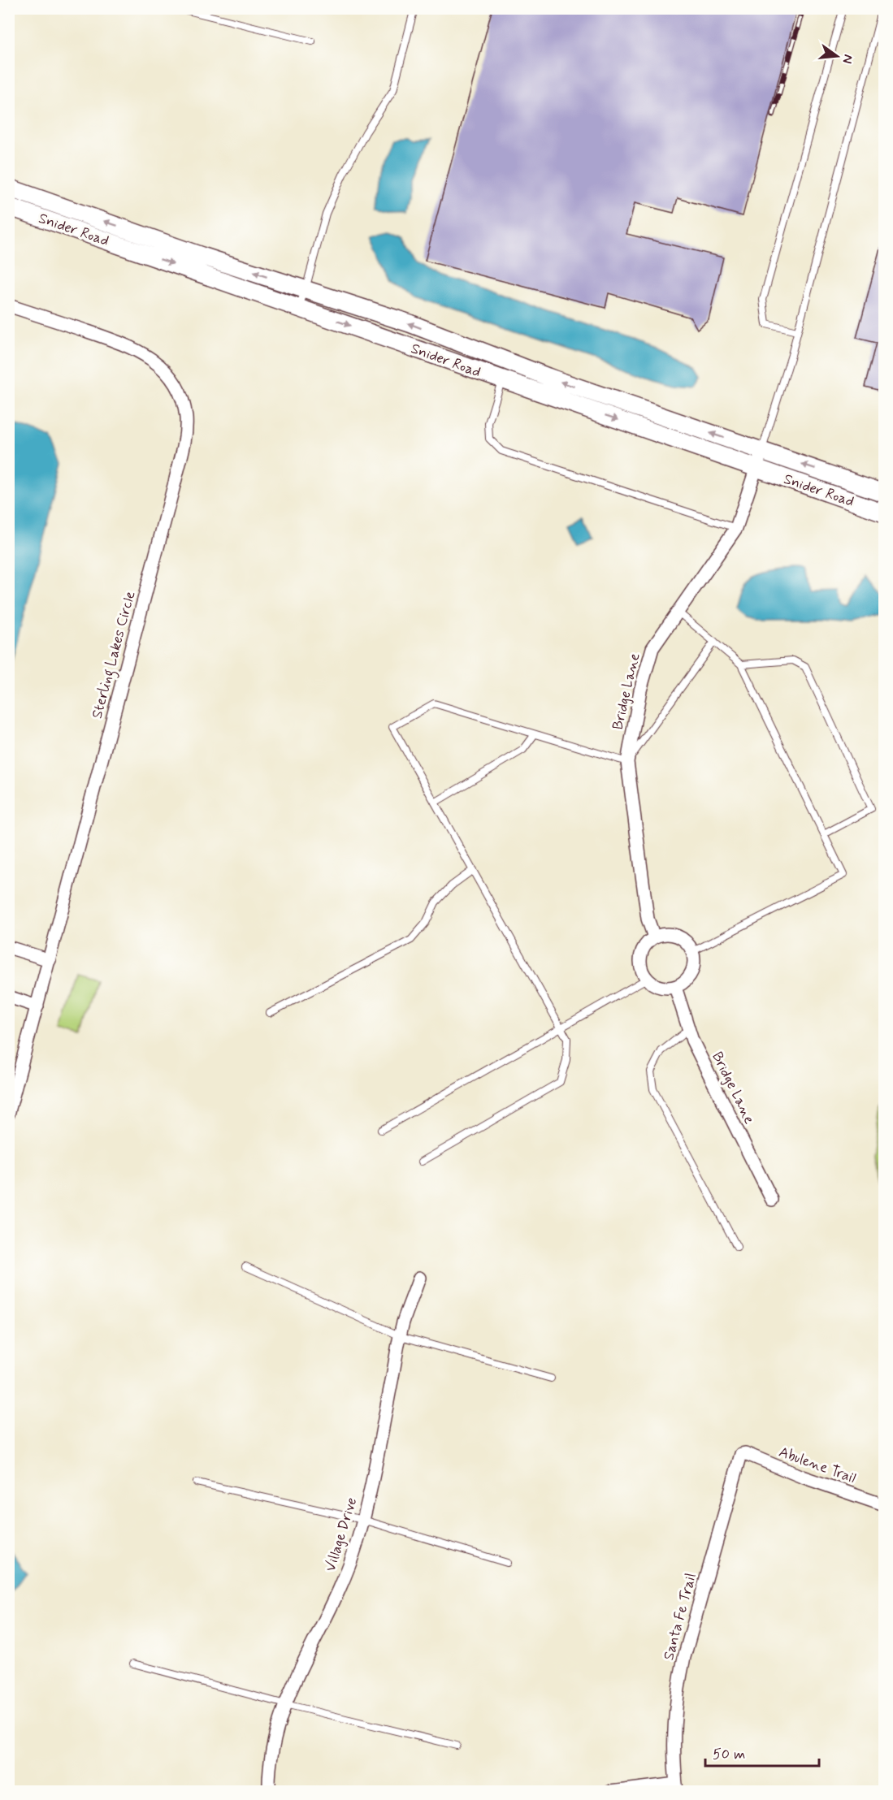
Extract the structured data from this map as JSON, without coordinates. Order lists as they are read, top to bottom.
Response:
{
  "streets": {
    "street": [
      "Snider Road",
      "Sterling Lakes Circle",
      "Bridge Lane",
      "Abulene Trail",
      "Village Drive",
      "Santa Fe Trail"
    ]
  },
  "crossings": [
    ["Snider Road", "Bridge Lane"],
    ["Abulene Trail", "Santa Fe Trail"]
  ],
  "scale_bar": "50 m",
  "north": "right"
}
